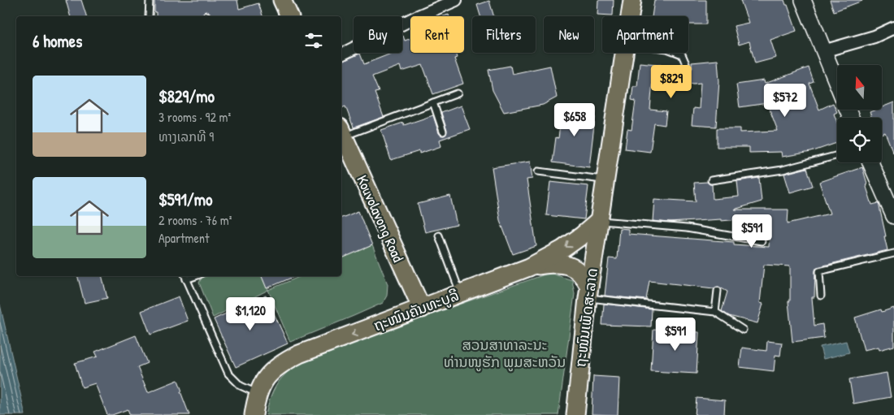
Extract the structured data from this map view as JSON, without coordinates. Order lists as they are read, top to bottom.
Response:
{
  "streets": {
    "main road": ["Kouvolavong Road", "ຖະໜົນຄັນທະບູລີ", "ຖະໜົນເພັດສະລາດ"]
  },
  "crossings": [
    ["Kouvolavong Road", "ຖະໜົນຄັນທະບູລີ"],
    ["ຖະໜົນຄັນທະບູລີ", "ຖະໜົນເພັດສະລາດ"]
  ],
  "one_way": ["ຖະໜົນຄັນທະບູລີ"],
  "parks": ["ສວນສາທາລະນະ ທ່ານໜູຮັກ ພູມສະຫວັນ"],
  "north": "top",
  "page": {
    "chip": [
      "Buy",
      "Rent",
      "Filters",
      "New",
      "Apartment"
    ],
    "heading": "6 homes",
    "price": [
      "$829",
      "$572",
      "$658",
      "$591",
      "$1,120",
      "$591"
    ],
    "list": [
      {
        "name": "$829/mo",
        "note": "3 rooms · 92 m² · ທາງເລກທີ 9"
      },
      {
        "name": "$591/mo",
        "note": "2 rooms · 76 m² · Apartment"
      }
    ]
  }
}
